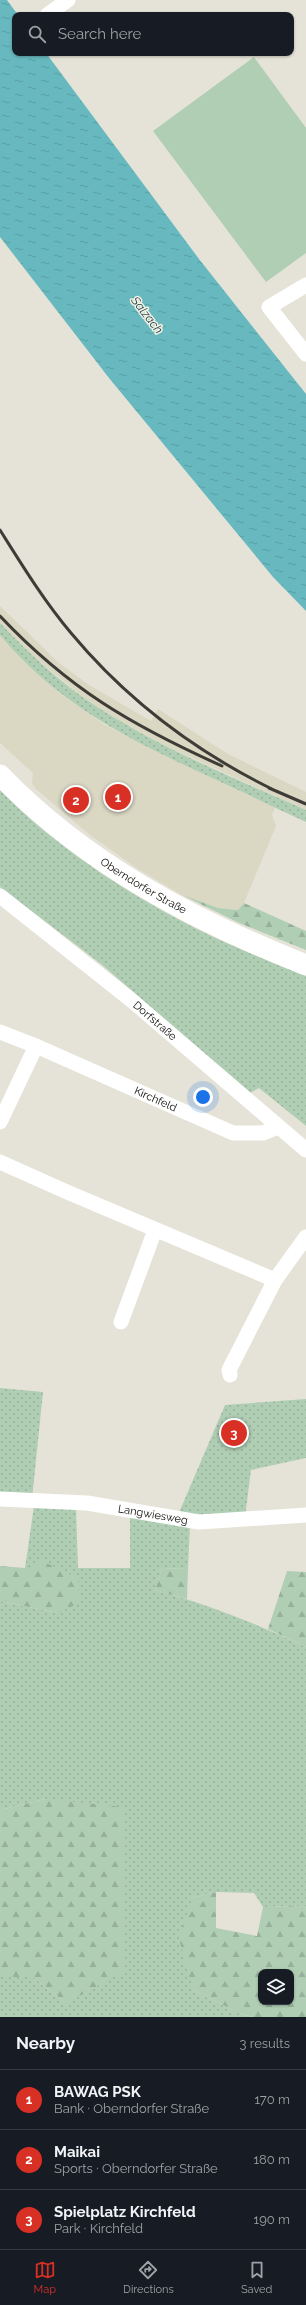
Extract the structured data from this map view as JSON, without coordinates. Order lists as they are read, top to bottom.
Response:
{
  "streets": {
    "main road": ["Oberndorfer Straße"],
    "street": ["Dorfstraße", "Kirchfeld", "Langwiesweg"]
  },
  "crossings": [
    ["Dorfstraße", "Kirchfeld"]
  ],
  "water": ["Salzach"],
  "page": {
    "search": "Search here",
    "pins": ["1", "2", "3"],
    "heading": ["Nearby", "3 results"],
    "list": [
      {
        "mark": "1",
        "name": "BAWAG PSK",
        "note": "Bank · Oberndorfer Straße",
        "value": "170 m"
      },
      {
        "mark": "2",
        "name": "Maikai",
        "note": "Sports · Oberndorfer Straße",
        "value": "180 m"
      },
      {
        "mark": "3",
        "name": "Spielplatz Kirchfeld",
        "note": "Park · Kirchfeld",
        "value": "190 m"
      }
    ],
    "nav": ["Map", "Directions", "Saved"]
  }
}
